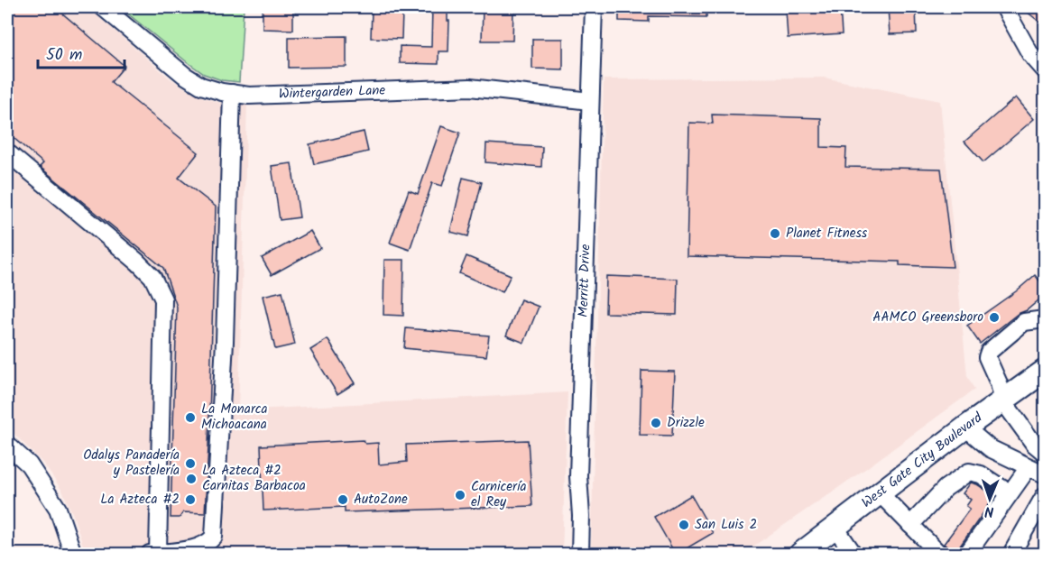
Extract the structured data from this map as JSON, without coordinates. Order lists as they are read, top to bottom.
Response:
{
  "streets": {
    "main road": ["West Gate City Boulevard"],
    "street": ["Wintergarden Lane", "Merritt Drive"]
  },
  "crossings": [
    ["Wintergarden Lane", "Merritt Drive"]
  ],
  "places": [
    "Planet Fitness",
    "AAMCO Greensboro",
    "La Monarca Michoacana",
    "Drizzle",
    "Odalys Panadería y Pastelería",
    "La Azteca #2 Carnitas Barbacoa",
    "Carnicería el Rey",
    "La Azteca #2",
    "AutoZone",
    "San Luis 2"
  ],
  "scale_bar": "50 m",
  "north": "bottom"
}
